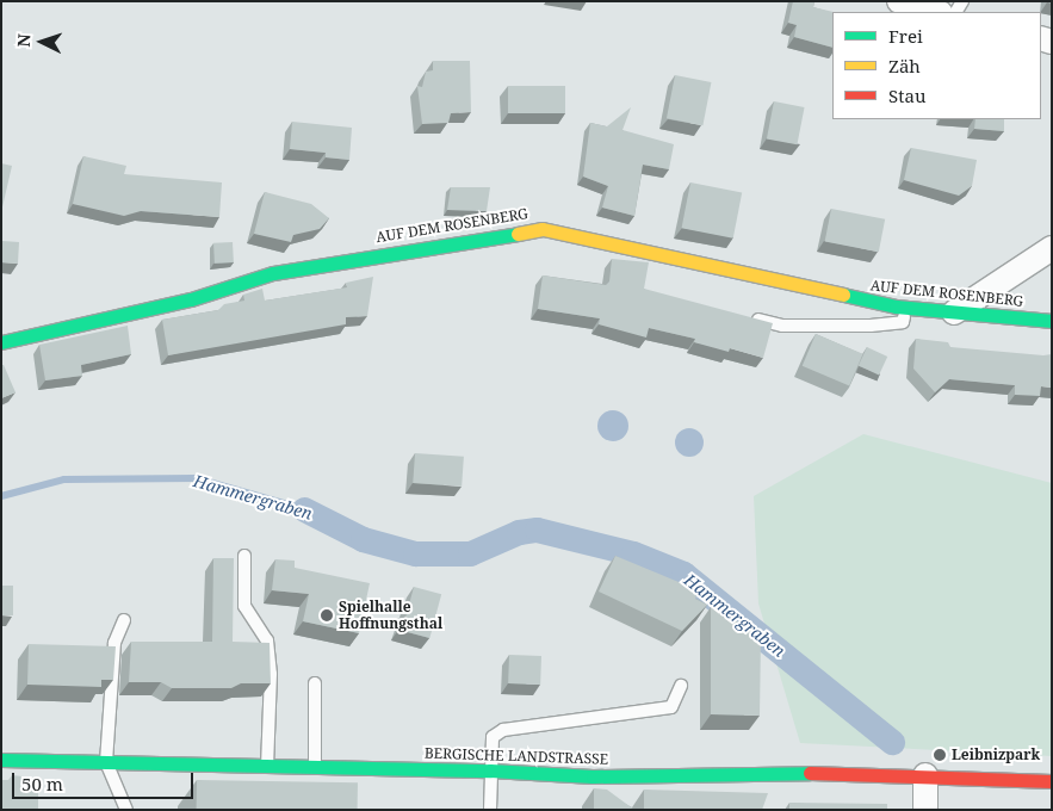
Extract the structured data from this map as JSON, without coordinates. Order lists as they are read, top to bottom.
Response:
{
  "streets": {
    "street": ["AUF DEM ROSENBERG", "BERGISCHE LANDSTRASSE"]
  },
  "water": ["Hammergraben"],
  "places": ["Spielhalle Hoffnungsthal", "Leibnizpark"],
  "legend": ["Frei", "Zäh", "Stau"],
  "scale_bar": "50 m",
  "north": "left"
}
